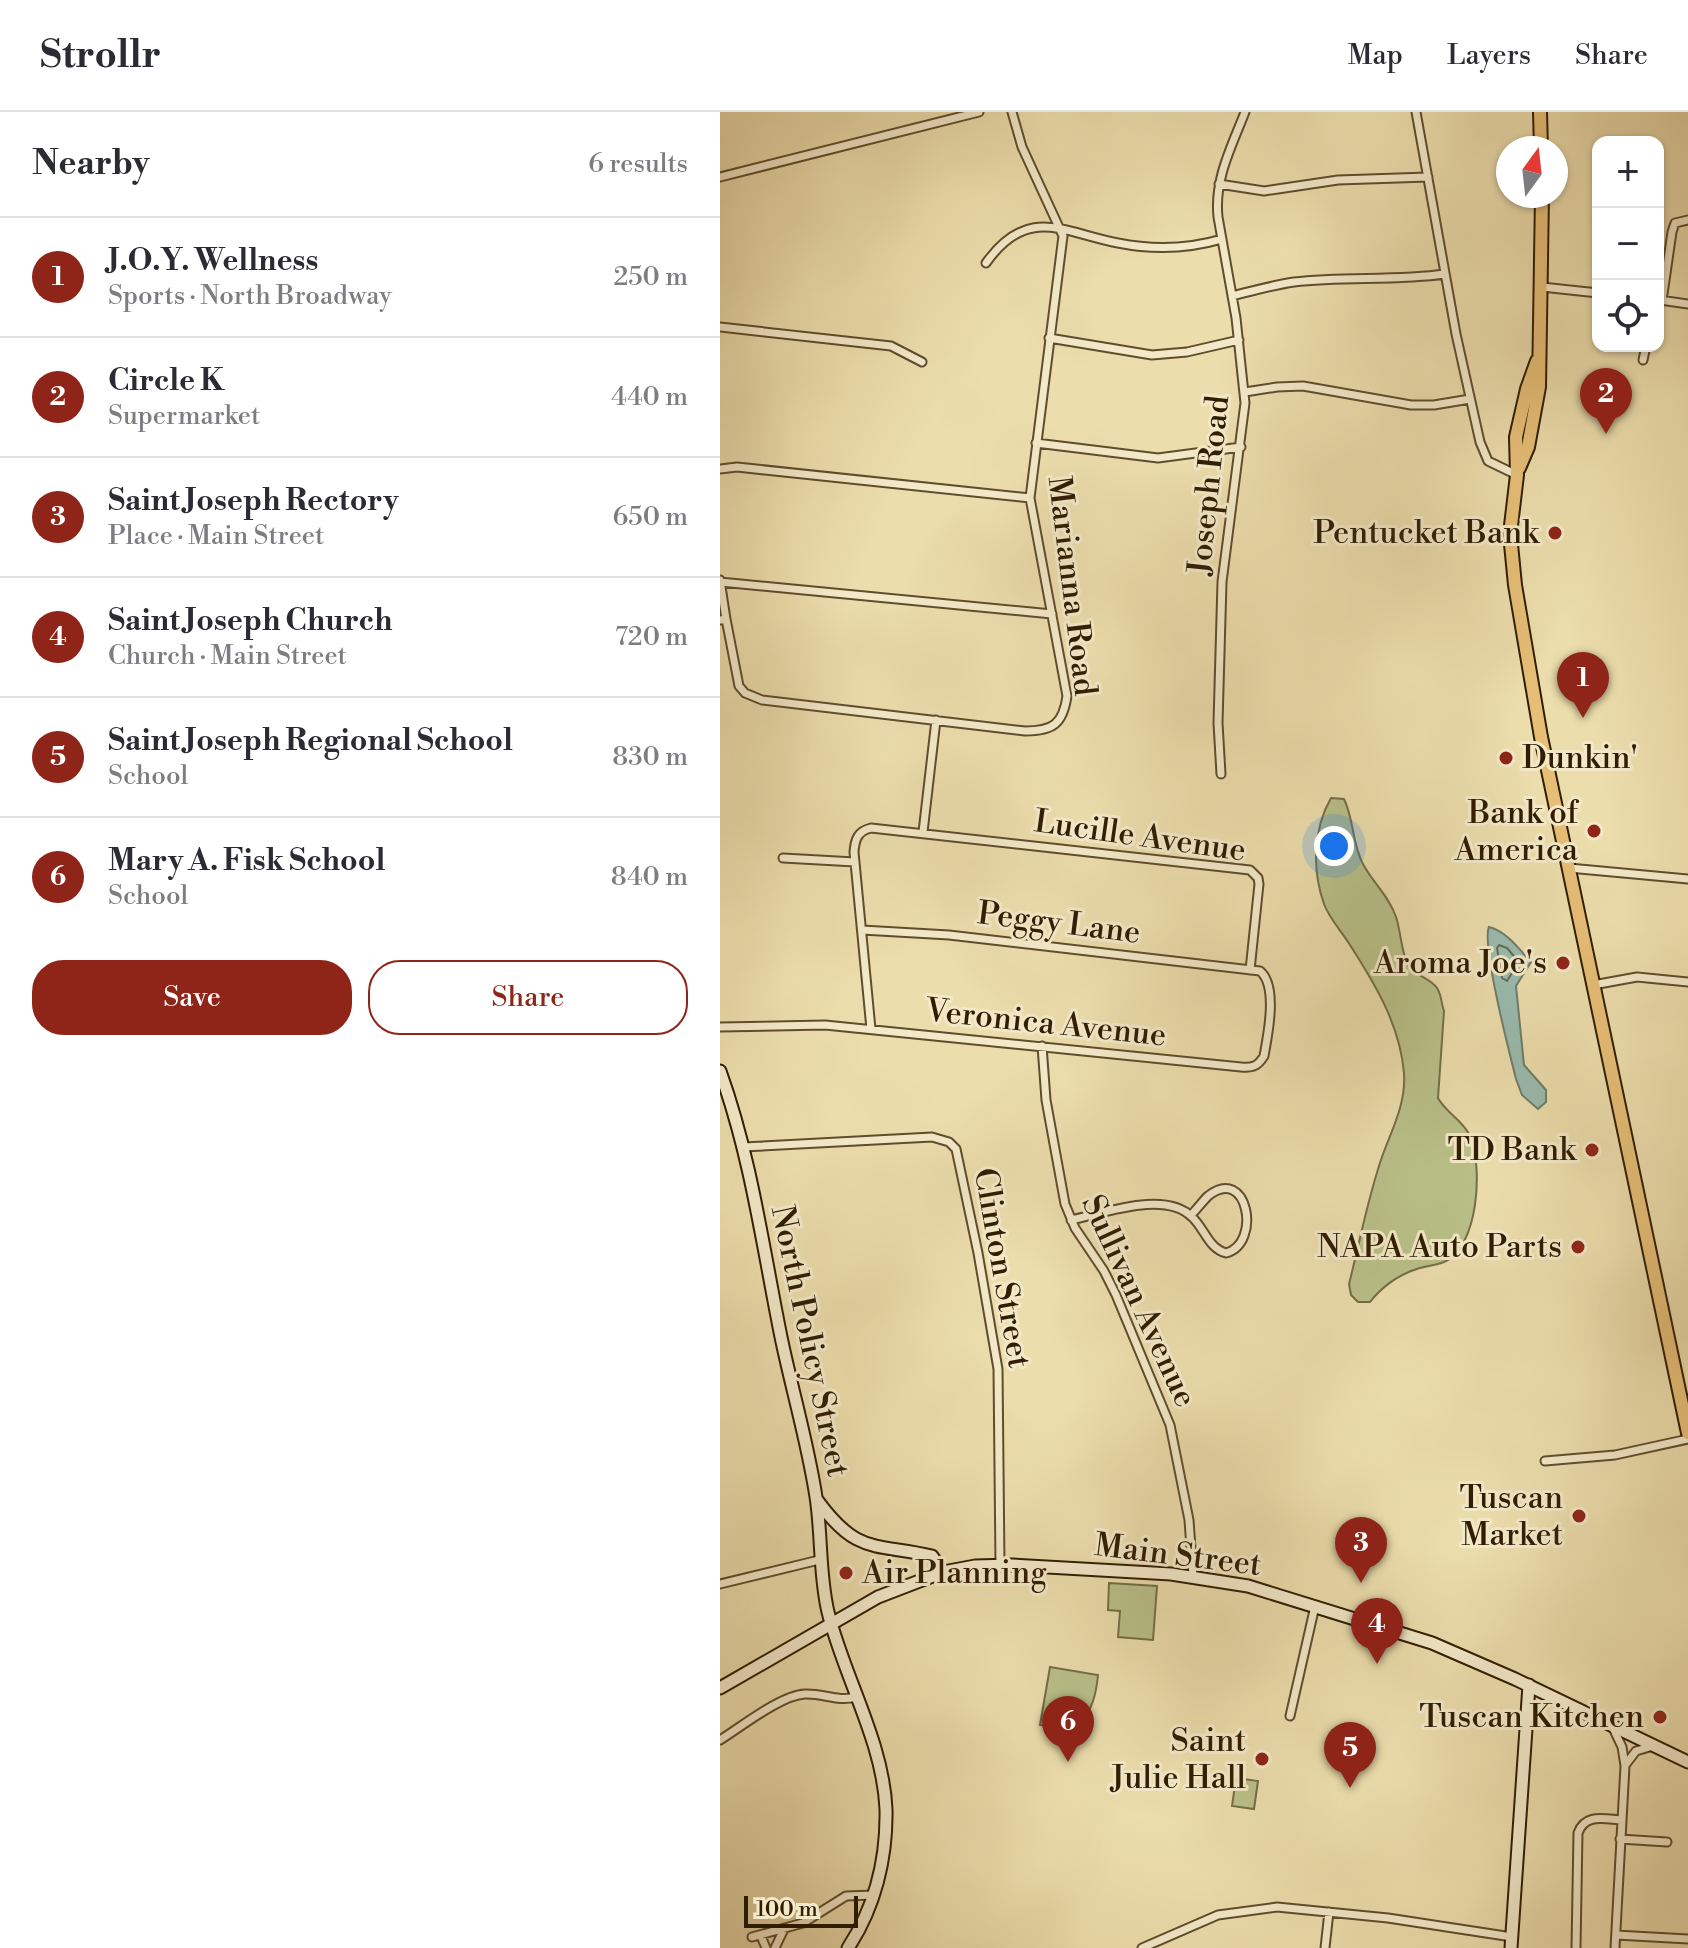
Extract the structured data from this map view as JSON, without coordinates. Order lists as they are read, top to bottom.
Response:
{
  "streets": {
    "main road": ["North Policy Street", "Main Street"],
    "street": [
      "Joseph Road",
      "Marianna Road",
      "Lucille Avenue",
      "Peggy Lane",
      "Veronica Avenue",
      "Clinton Street",
      "Sullivan Avenue"
    ]
  },
  "crossings": [
    ["Lucille Avenue", "Peggy Lane"],
    ["Lucille Avenue", "Veronica Avenue"],
    ["Peggy Lane", "Veronica Avenue"],
    ["Veronica Avenue", "Sullivan Avenue"],
    ["Clinton Street", "North Policy Street"],
    ["Clinton Street", "Main Street"],
    ["Sullivan Avenue", "Main Street"],
    ["North Policy Street", "Main Street"]
  ],
  "places": [
    "Pentucket Bank",
    "Dunkin'",
    "Bank of America",
    "Aroma Joe's",
    "TD Bank",
    "NAPA Auto Parts",
    "Tuscan Market",
    "Air Planning",
    "Tuscan Kitchen",
    "Saint Julie Hall"
  ],
  "scale_bar": "100 m",
  "north": "top",
  "page": {
    "header": "Strollr",
    "nav": ["Map", "Layers", "Share"],
    "heading": ["Nearby", "6 results"],
    "map_buttons": ["+", "−"],
    "list": [
      {
        "mark": "1",
        "name": "J.O.Y. Wellness",
        "note": "Sports · North Broadway",
        "value": "250 m"
      },
      {
        "mark": "2",
        "name": "Circle K",
        "note": "Supermarket",
        "value": "440 m"
      },
      {
        "mark": "3",
        "name": "Saint Joseph Rectory",
        "note": "Place · Main Street",
        "value": "650 m"
      },
      {
        "mark": "4",
        "name": "Saint Joseph Church",
        "note": "Church · Main Street",
        "value": "720 m"
      },
      {
        "mark": "5",
        "name": "Saint Joseph Regional School",
        "note": "School",
        "value": "830 m"
      },
      {
        "mark": "6",
        "name": "Mary A. Fisk School",
        "note": "School",
        "value": "840 m"
      }
    ],
    "pins": [
      "2",
      "1",
      "3",
      "4",
      "6",
      "5"
    ],
    "buttons": ["Save", "Share"],
    "scale": "100 m"
  }
}
